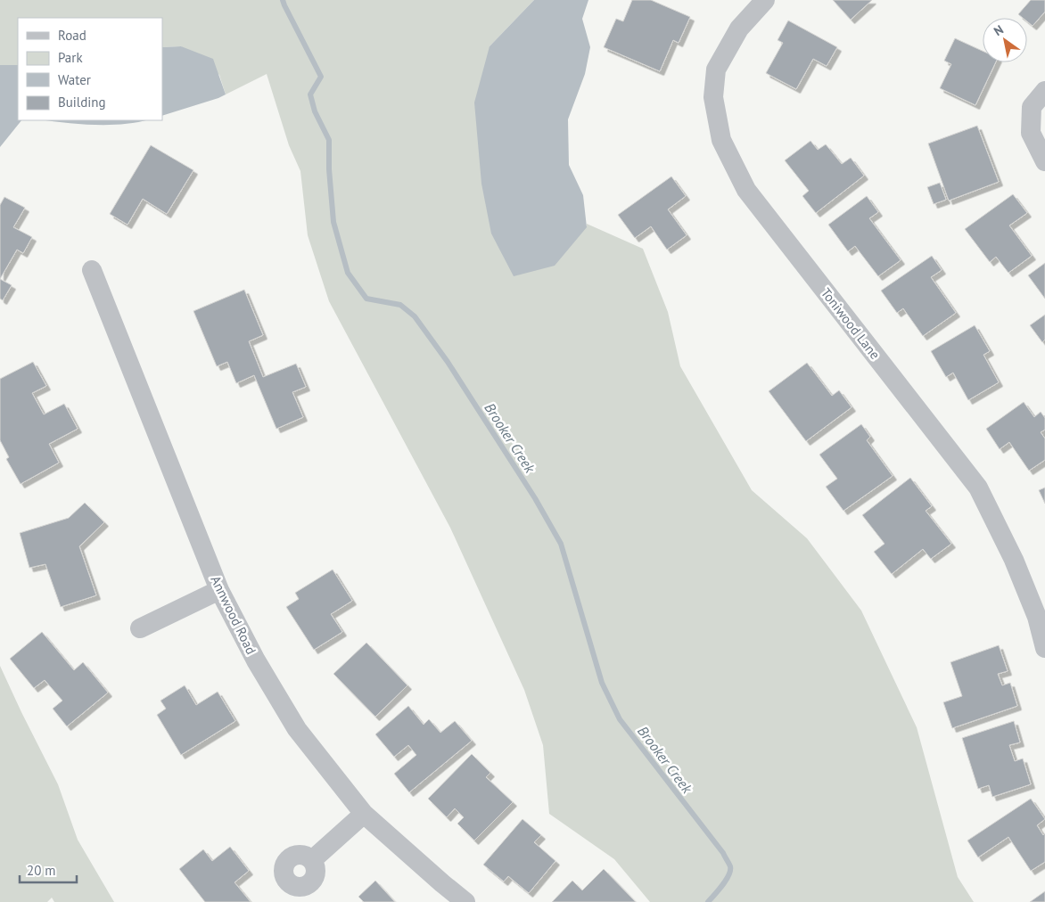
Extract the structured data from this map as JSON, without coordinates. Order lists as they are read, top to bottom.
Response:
{
  "streets": {
    "street": ["Toniwood Lane", "Annwood Road"]
  },
  "water": ["Brooker Creek"],
  "legend": [
    "Road",
    "Park",
    "Water",
    "Building"
  ],
  "scale_bar": "20 m",
  "north": "top left"
}
